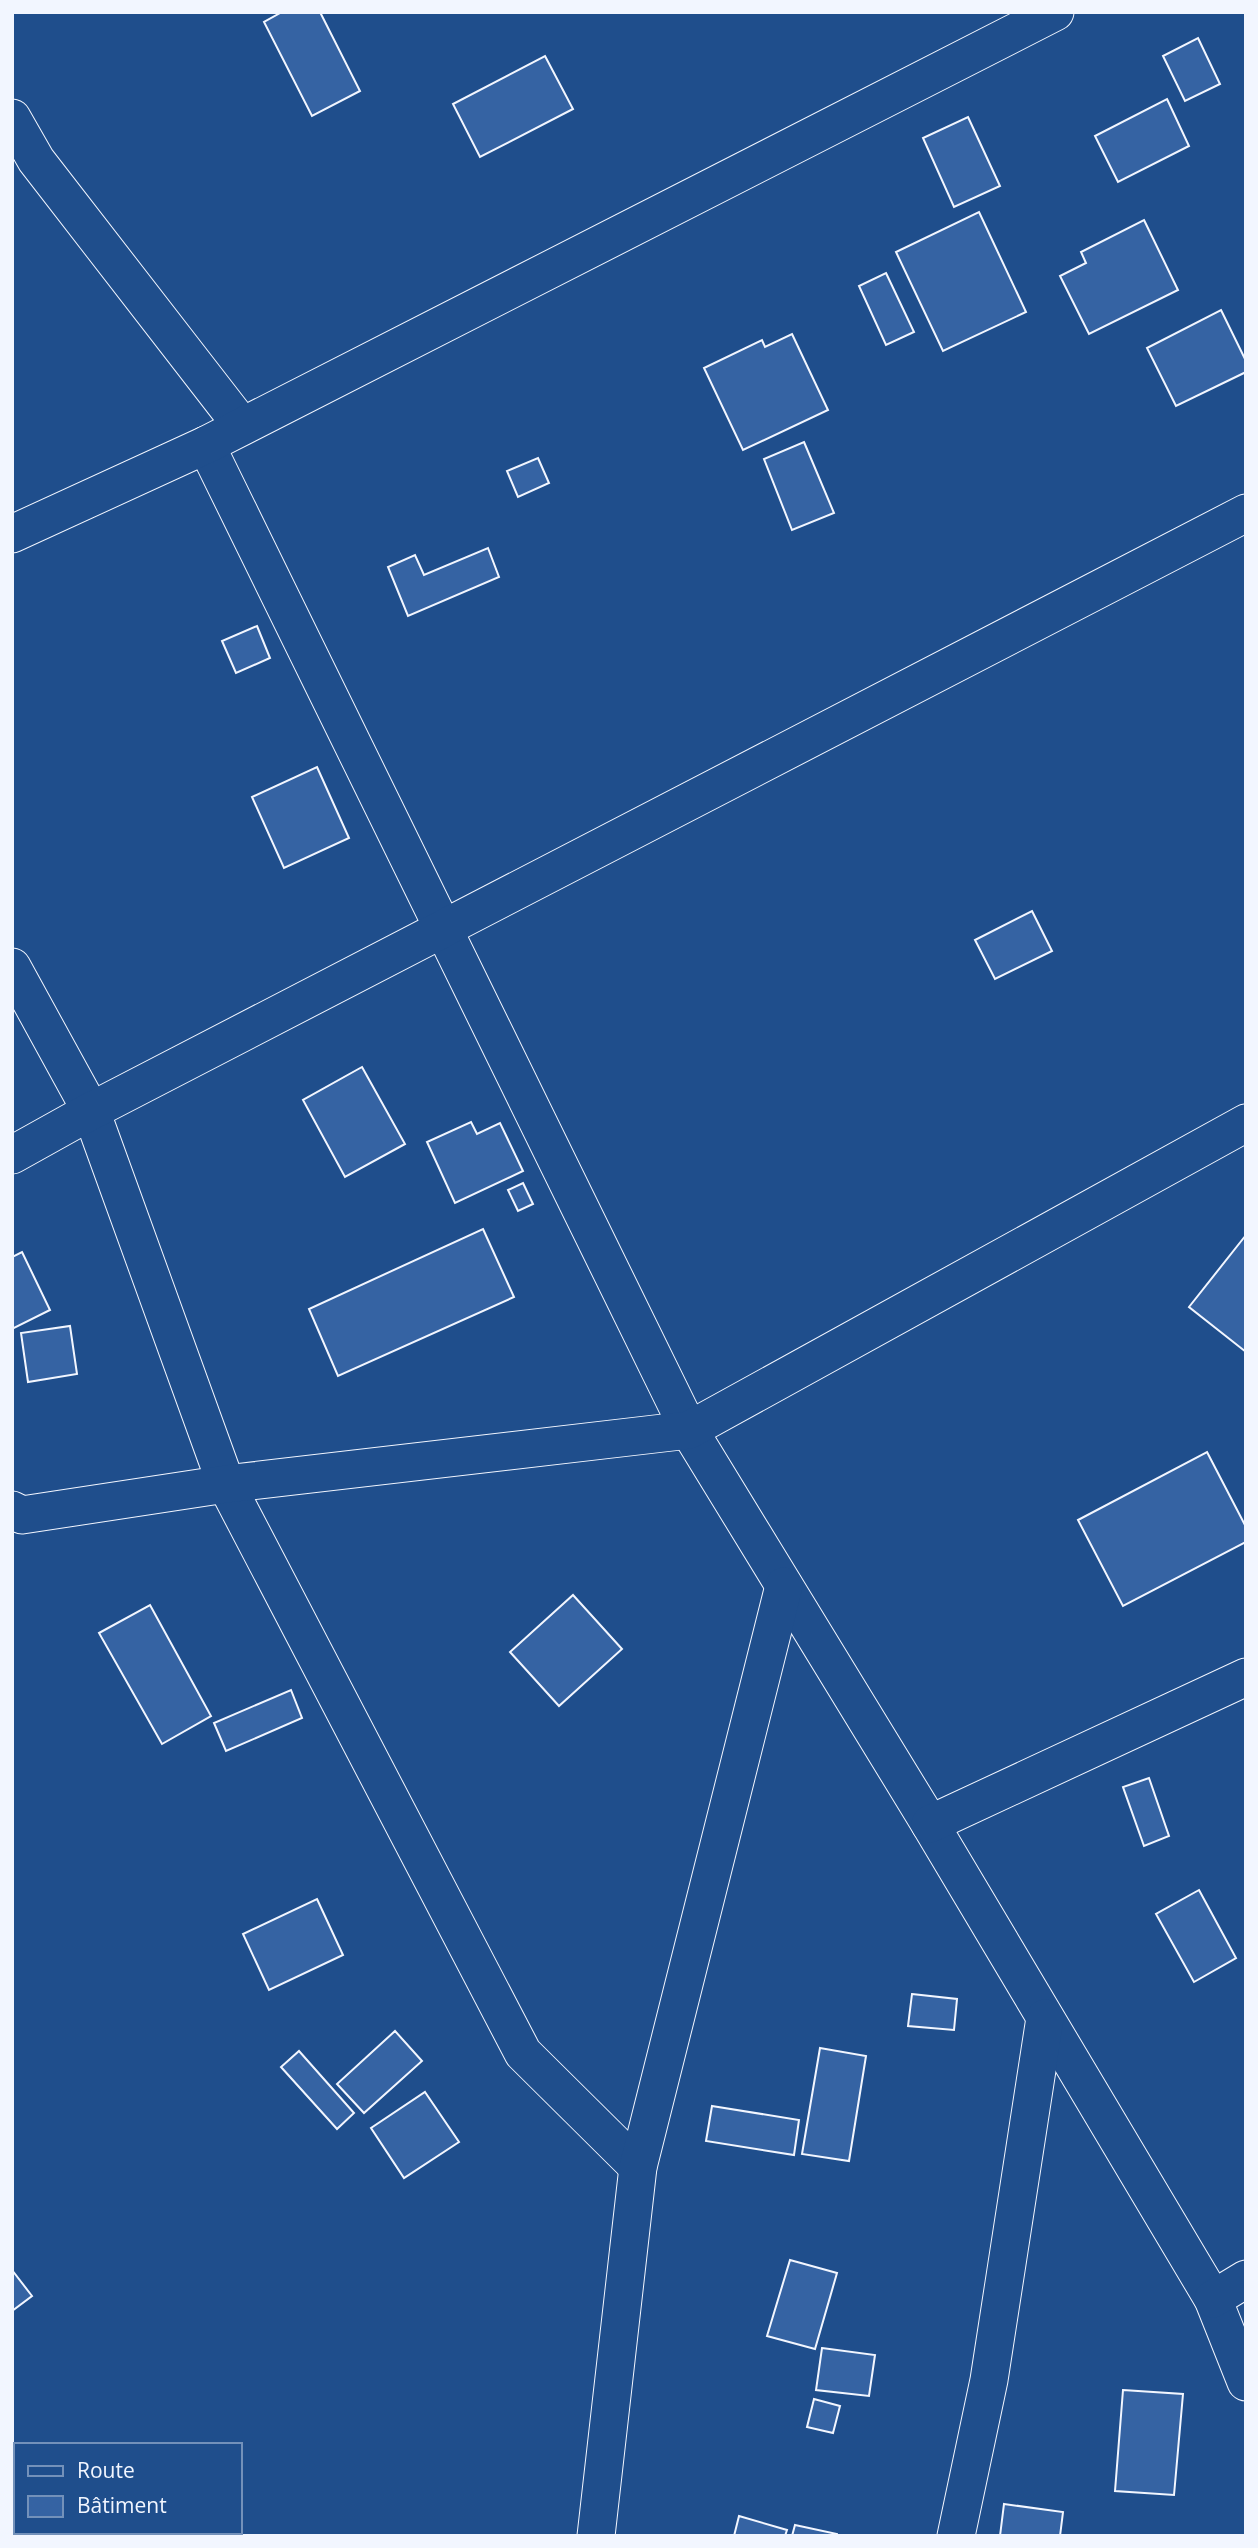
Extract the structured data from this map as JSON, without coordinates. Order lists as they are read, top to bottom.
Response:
{
  "legend": ["Route", "Bâtiment"]
}
